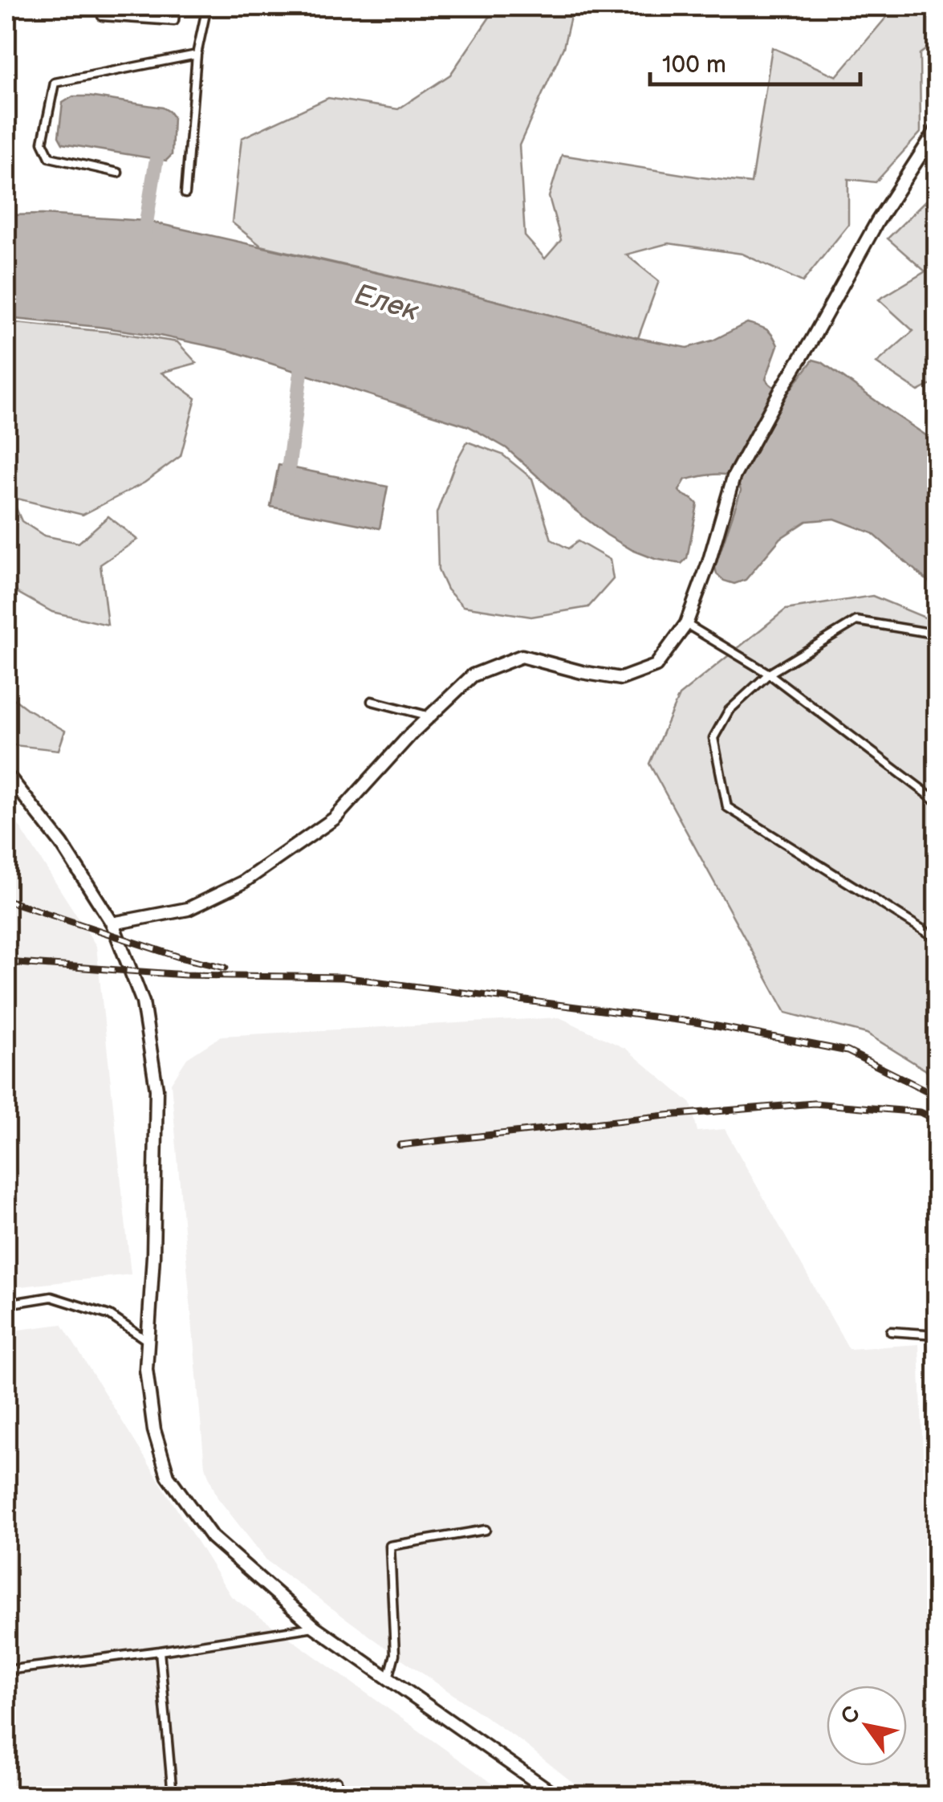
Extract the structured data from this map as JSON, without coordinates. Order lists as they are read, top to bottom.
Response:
{
  "water": ["Елек"],
  "scale_bar": "100 m",
  "north": "top left"
}
